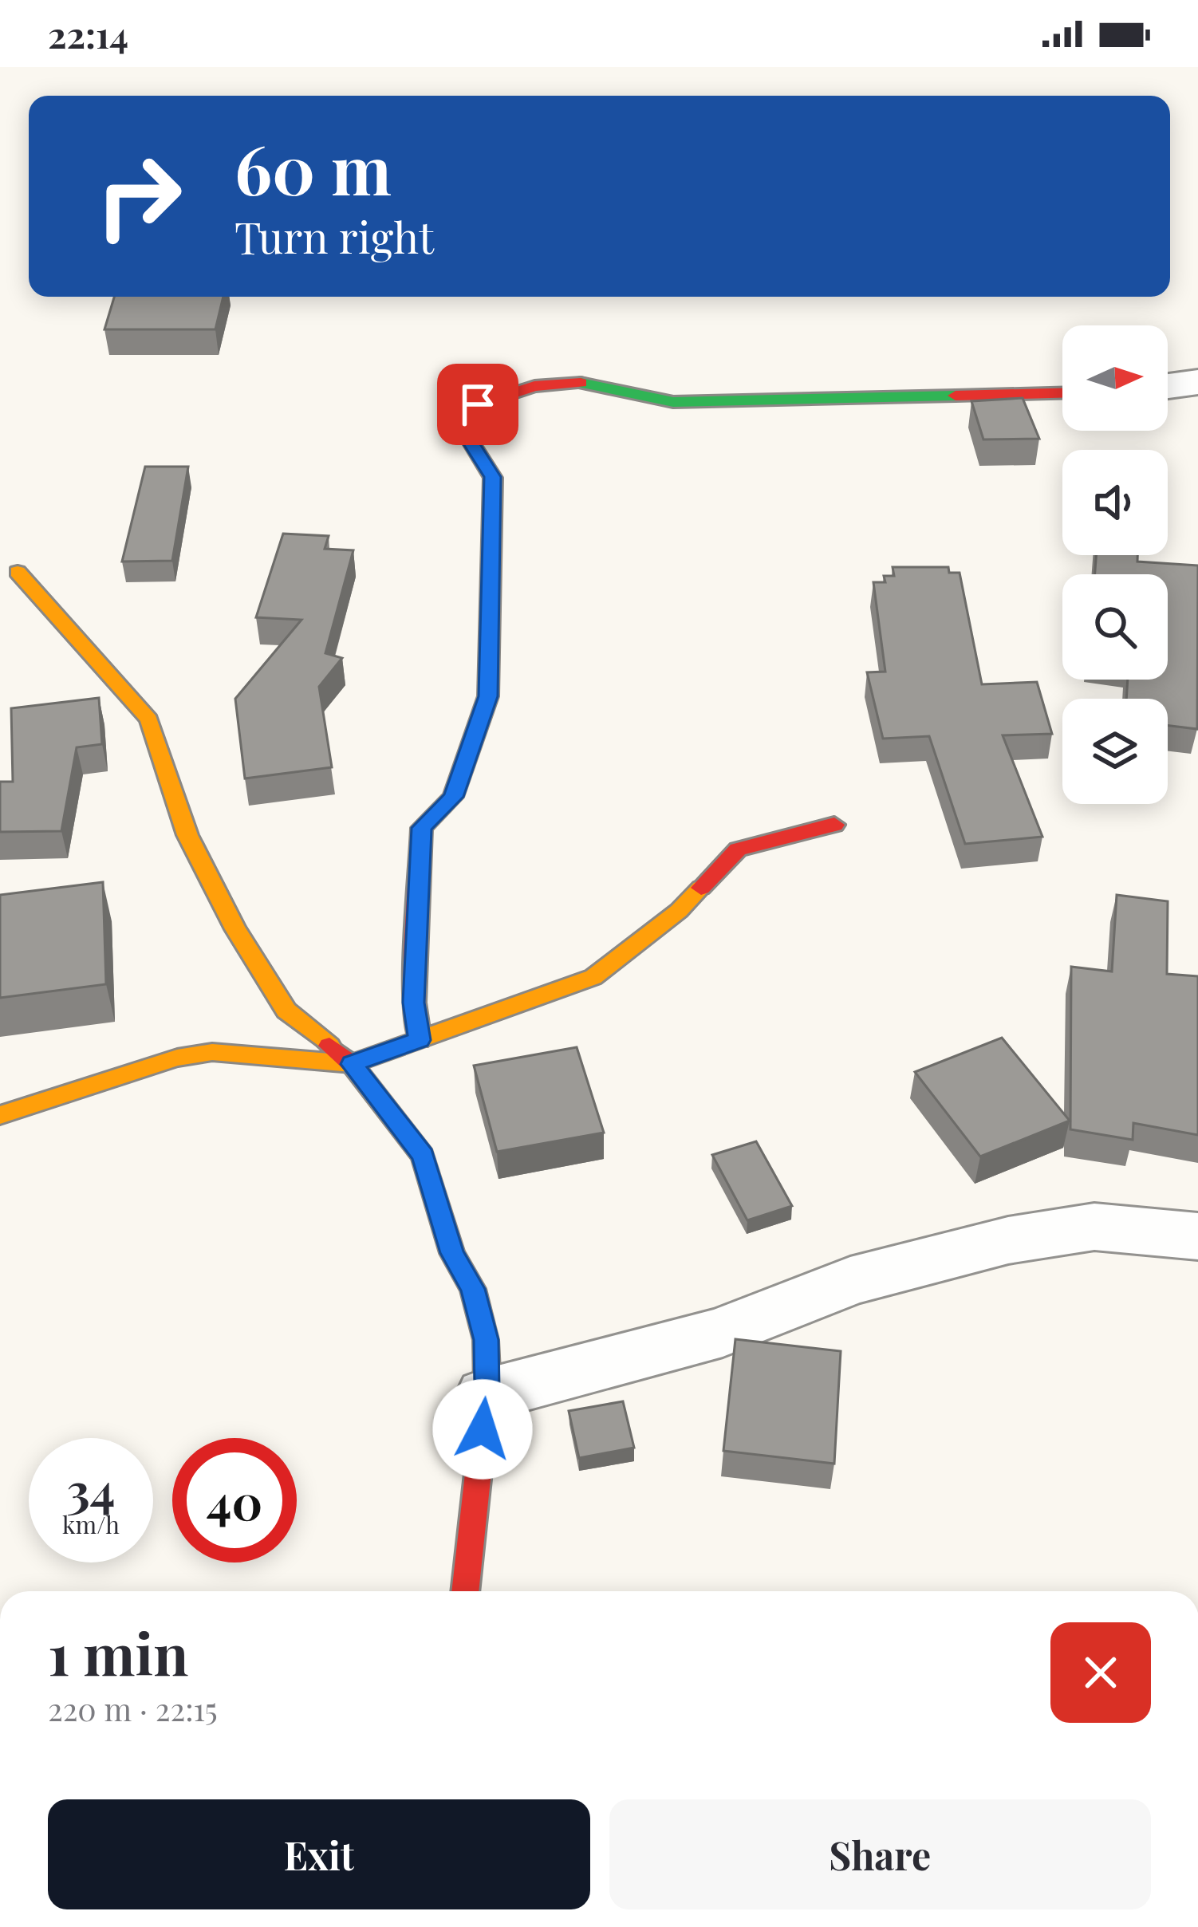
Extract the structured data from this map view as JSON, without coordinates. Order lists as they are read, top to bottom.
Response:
{
  "north": "right",
  "page": {
    "status": "22:14",
    "turn": ["60 m", "Turn right"],
    "speed": "34 km/h",
    "limit": "40",
    "heading": ["1 min", "220 m · 22:15"],
    "buttons": ["Exit", "Share"]
  }
}
